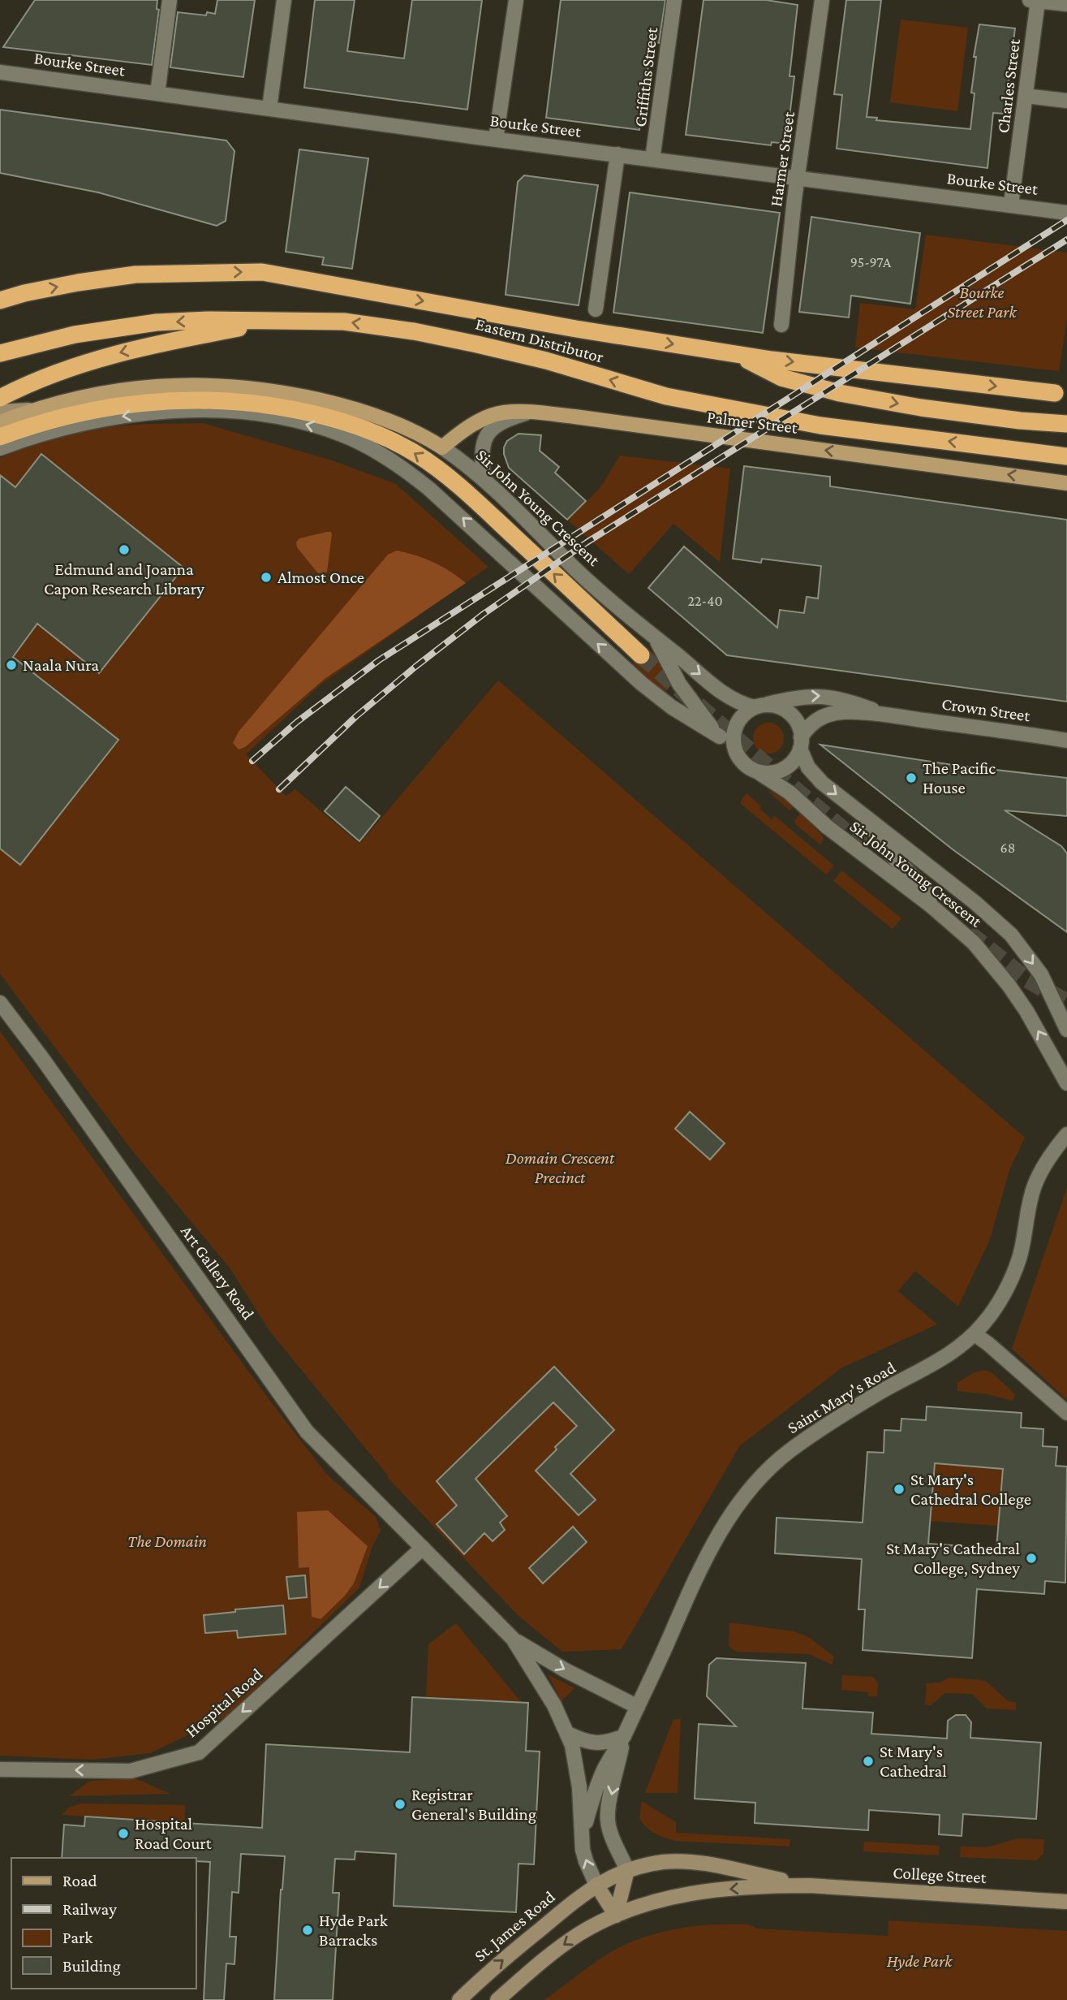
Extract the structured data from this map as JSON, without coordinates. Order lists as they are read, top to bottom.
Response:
{
  "streets": {
    "highway": ["Eastern Distributor"],
    "main road": [
      "Palmer Street",
      "Sir John Young Crescent",
      "College Street",
      "St. James Road"
    ],
    "street": [
      "Bourke Street",
      "Griffiths Street",
      "Charles Street",
      "Harmer Street",
      "Crown Street",
      "Art Gallery Road",
      "Saint Mary's Road",
      "Hospital Road"
    ]
  },
  "crossings": [
    ["Bourke Street", "Griffiths Street"],
    ["Bourke Street", "Charles Street"],
    ["Bourke Street", "Harmer Street"],
    ["Palmer Street", "Sir John Young Crescent"],
    ["Sir John Young Crescent", "Crown Street"],
    ["Art Gallery Road", "Hospital Road"],
    ["Saint Mary's Road", "College Street"],
    ["College Street", "St. James Road"]
  ],
  "one_way": ["Palmer Street", "Hospital Road"],
  "parks": [
    "Bourke Street Park",
    "Domain Crescent Precinct",
    "The Domain",
    "Hyde Park"
  ],
  "places": [
    "Edmund and Joanna Capon Research Library",
    "Almost Once",
    "Naala Nura",
    "The Pacific House",
    "St Mary's Cathedral College",
    "St Mary's Cathedral College, Sydney",
    "St Mary's Cathedral",
    "Registrar General's Building",
    "Hospital Road Court",
    "Hyde Park Barracks"
  ],
  "house_numbers": ["95-97A", "22-40", "68"],
  "legend": [
    "Road",
    "Railway",
    "Park",
    "Building"
  ]
}
